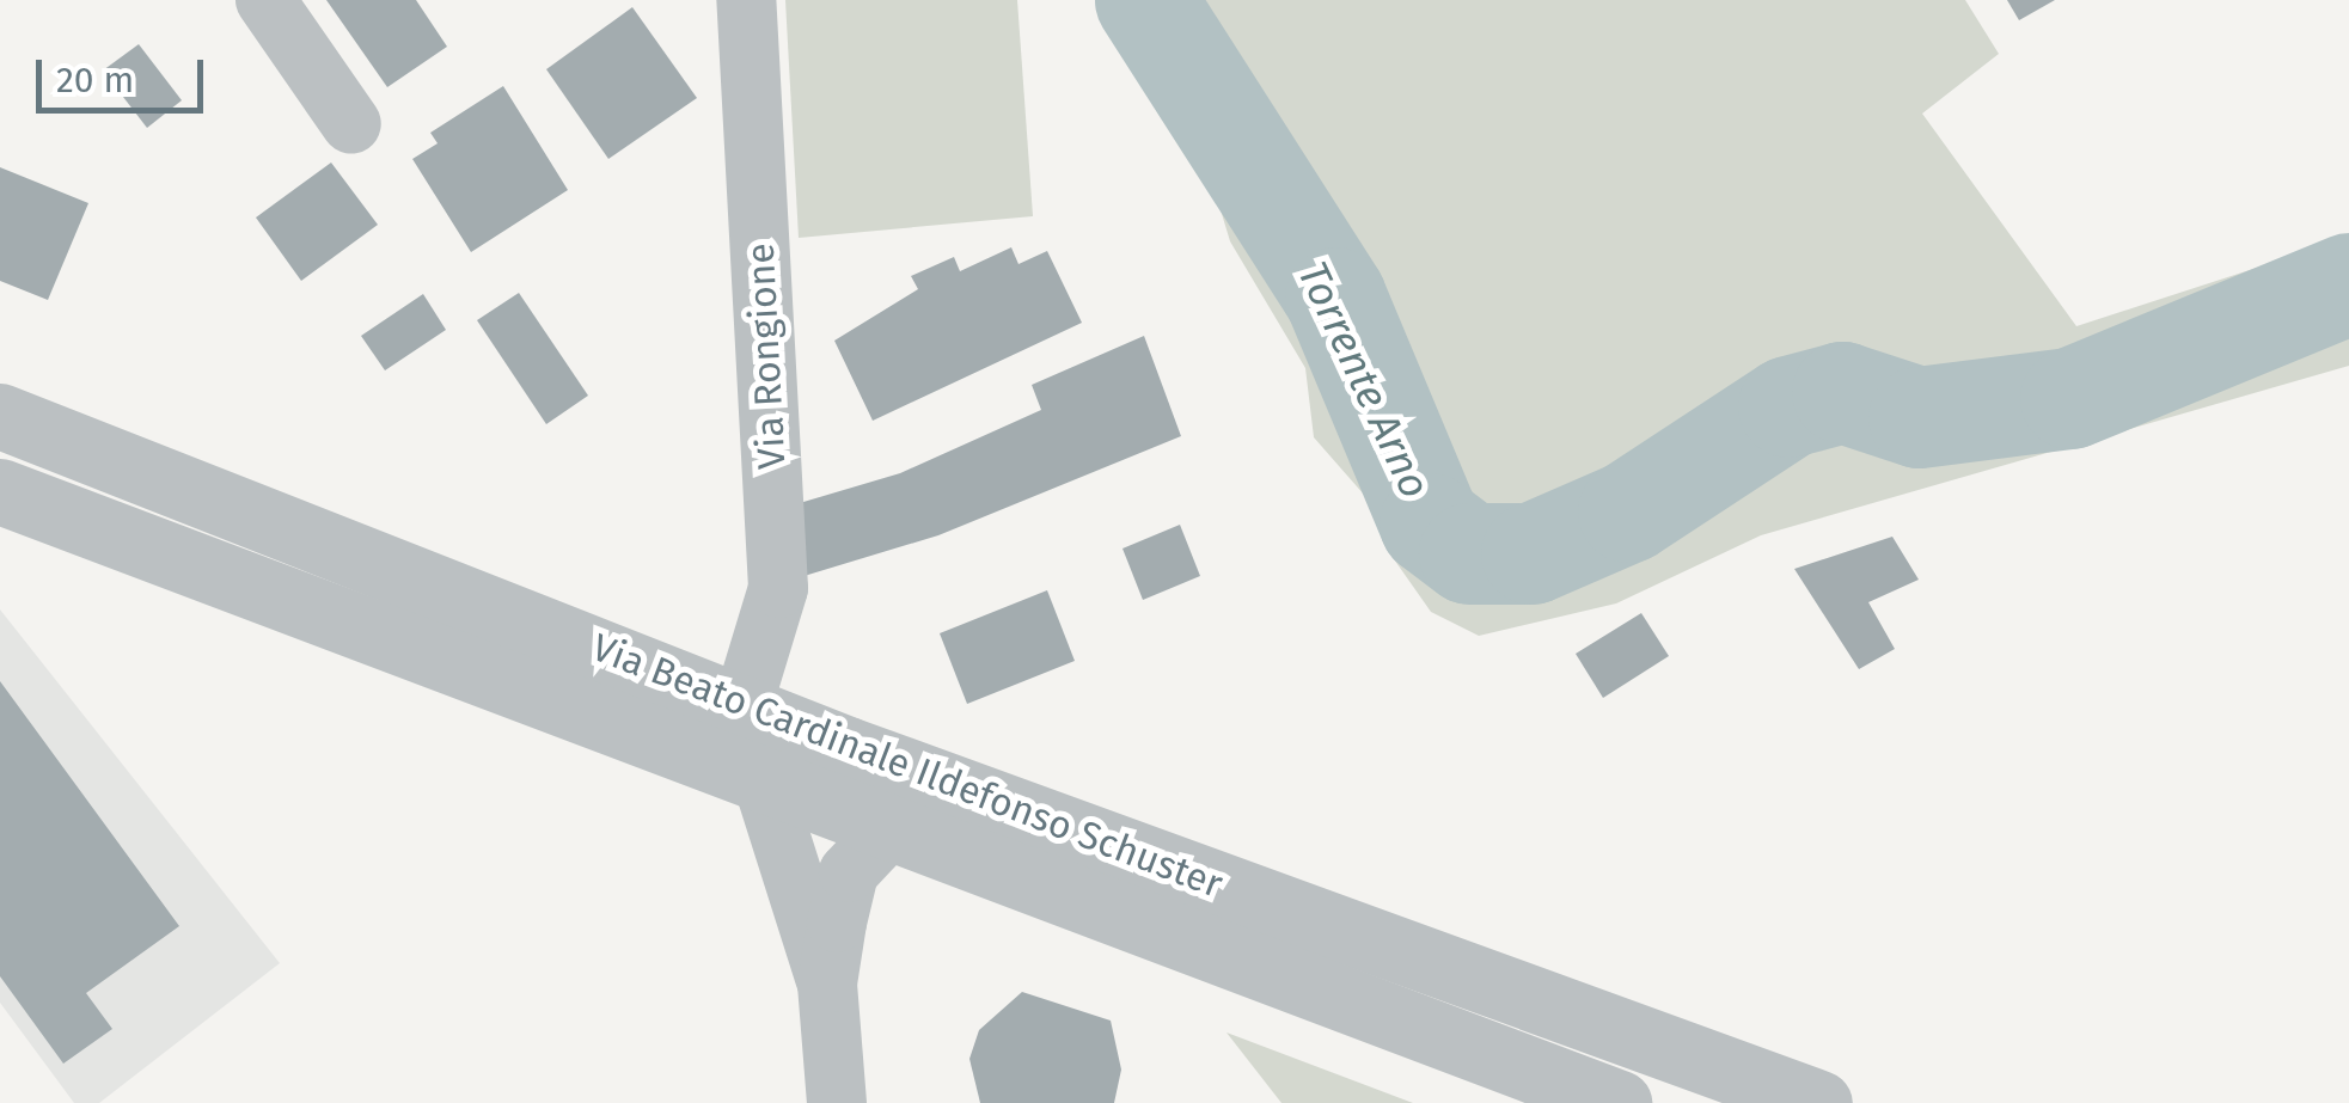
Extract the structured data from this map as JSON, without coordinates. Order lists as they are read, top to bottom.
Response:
{
  "streets": {
    "street": ["Via Rongione", "Via Beato Cardinale Ildefonso Schuster"]
  },
  "crossings": [
    ["Via Rongione", "Via Beato Cardinale Ildefonso Schuster"]
  ],
  "water": ["Torrente Arno"],
  "scale_bar": "20 m"
}
